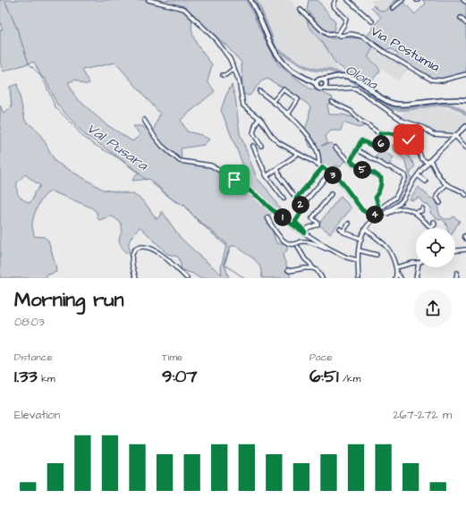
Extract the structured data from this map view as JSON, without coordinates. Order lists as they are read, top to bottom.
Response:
{
  "streets": {
    "street": ["Via Postumia"]
  },
  "water": ["Olona", "Val Pusara"],
  "page": {
    "pins": [
      "6",
      "5",
      "3",
      "2",
      "4",
      "1"
    ],
    "heading": ["Morning run", "08:03"],
    "stats": [
      ["Distance", "1.33 km"],
      ["Time", "9:07"],
      ["Pace", "6:51 /km"]
    ],
    "chart": ["Elevation", "267–272 m"]
  }
}
